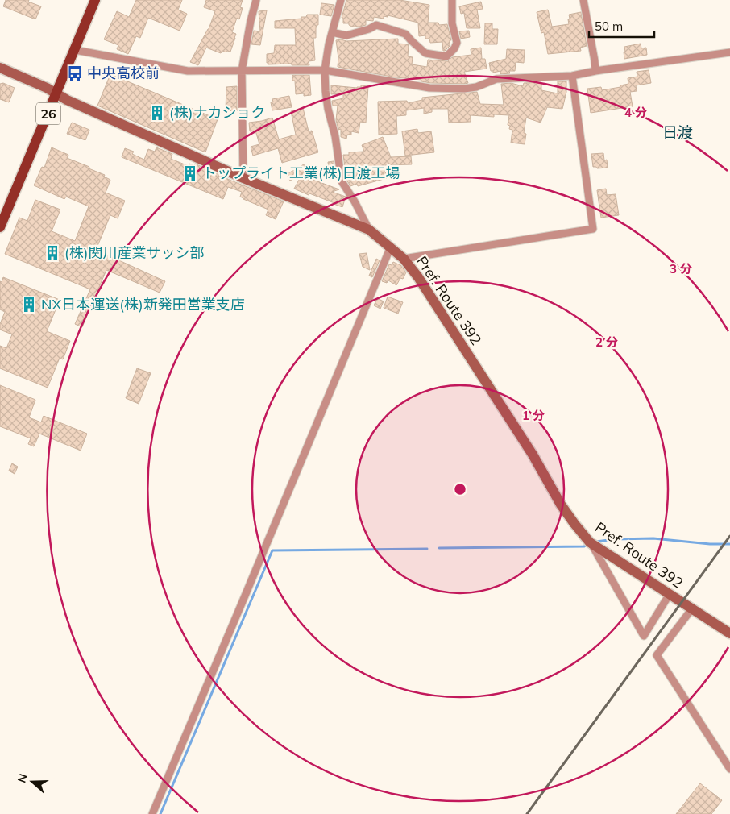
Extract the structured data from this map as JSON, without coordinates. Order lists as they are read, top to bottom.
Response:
{
  "streets": {
    "main road": ["26", "Pref. Route 392"]
  },
  "crossings": [
    ["26", "Pref. Route 392"]
  ],
  "districts": ["日渡"],
  "places": {
    "bus stop": ["中央高校前"],
    "building": [
      "(株)ナカショク",
      "トップライト工業(株)日渡工場",
      "(株)関川産業サッシ部",
      "NX日本運送(株)新発田営業支店"
    ]
  },
  "scale_bar": "50 m",
  "north": "left",
  "rings": [
    "4 分",
    "3 分",
    "2 分",
    "1 分"
  ]
}
